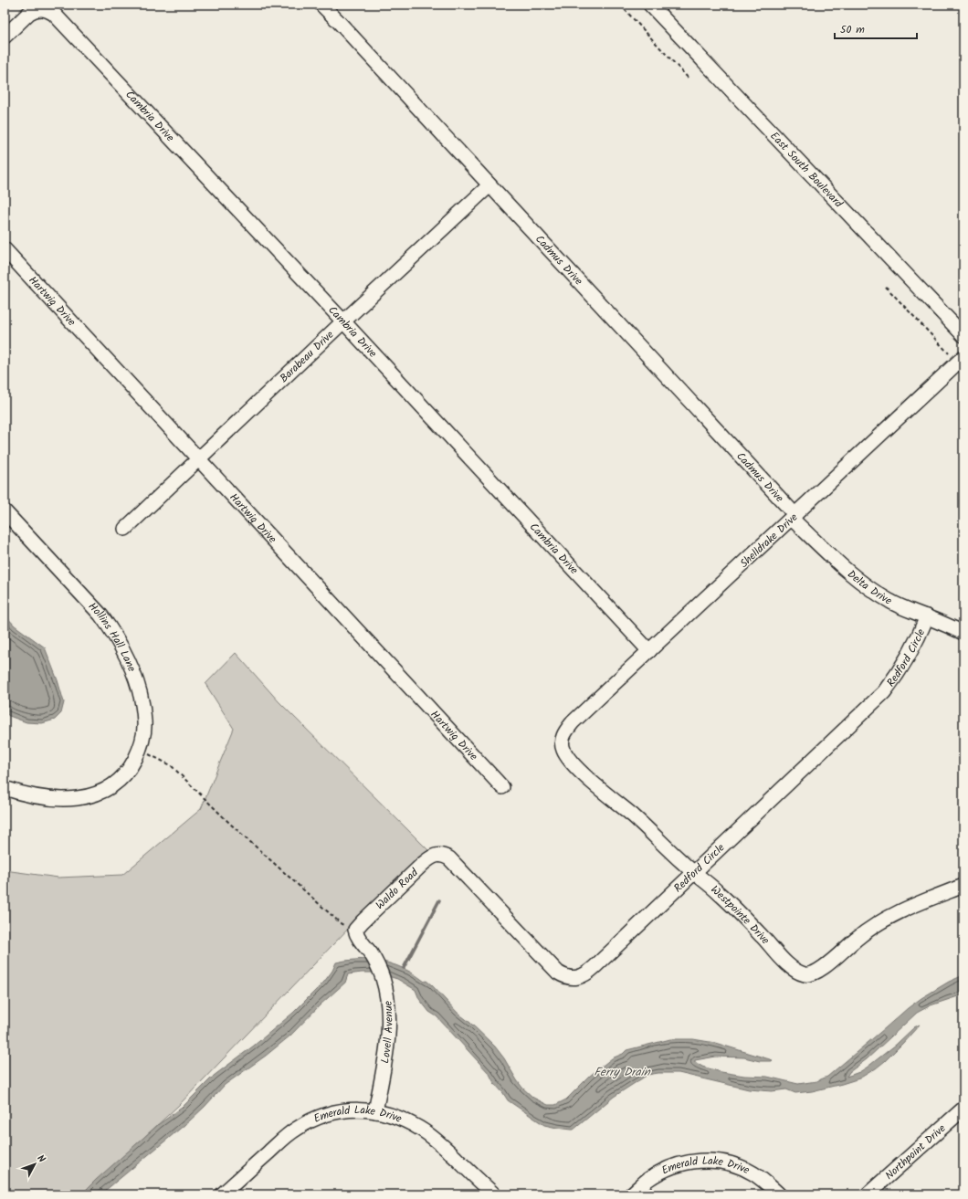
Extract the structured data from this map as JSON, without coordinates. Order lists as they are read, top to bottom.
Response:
{
  "streets": {
    "street": [
      "Cambria Drive",
      "East South Boulevard",
      "Cadmus Drive",
      "Hartwig Drive",
      "Barabeau Drive",
      "Shelldrake Drive",
      "Delta Drive",
      "Hollins Hall Lane",
      "Redford Circle",
      "Waldo Road",
      "Westpointe Drive",
      "Lovell Avenue",
      "Emerald Lake Drive",
      "Northpoint Drive"
    ]
  },
  "crossings": [
    ["Cambria Drive", "Barabeau Drive"],
    ["Cambria Drive", "Shelldrake Drive"],
    ["Cadmus Drive", "Barabeau Drive"],
    ["Cadmus Drive", "Shelldrake Drive"],
    ["Cadmus Drive", "Delta Drive"],
    ["Hartwig Drive", "Barabeau Drive"],
    ["Shelldrake Drive", "Delta Drive"],
    ["Shelldrake Drive", "Westpointe Drive"],
    ["Delta Drive", "Redford Circle"],
    ["Redford Circle", "Waldo Road"],
    ["Redford Circle", "Westpointe Drive"],
    ["Waldo Road", "Lovell Avenue"],
    ["Lovell Avenue", "Emerald Lake Drive"]
  ],
  "water": ["Ferry Drain"],
  "scale_bar": "50 m",
  "north": "top right"
}
